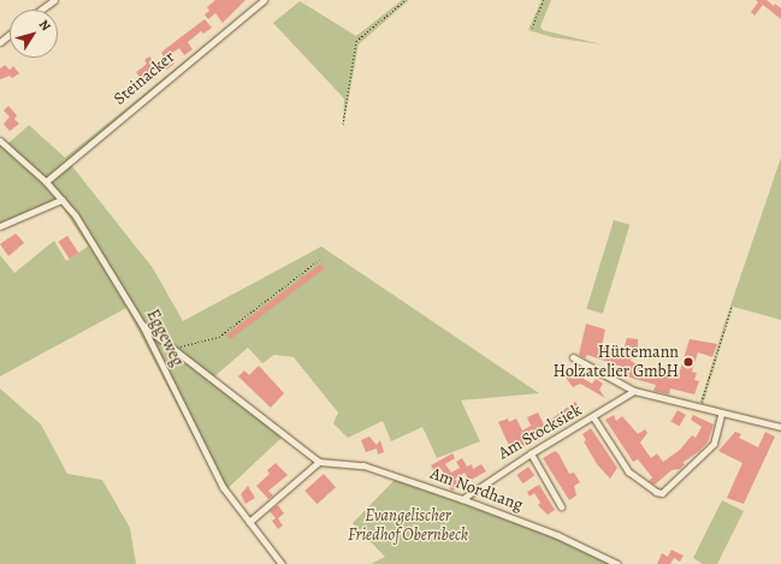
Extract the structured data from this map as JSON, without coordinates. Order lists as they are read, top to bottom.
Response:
{
  "streets": {
    "street": [
      "Steinacker",
      "Eggeweg",
      "Am Stocksiek",
      "Am Nordhang"
    ]
  },
  "crossings": [
    ["Steinacker", "Eggeweg"],
    ["Am Stocksiek", "Am Nordhang"]
  ],
  "parks": ["Evangelischer Friedhof Obernbeck"],
  "places": ["Hüttemann Holzatelier GmbH"],
  "north": "top right"
}
